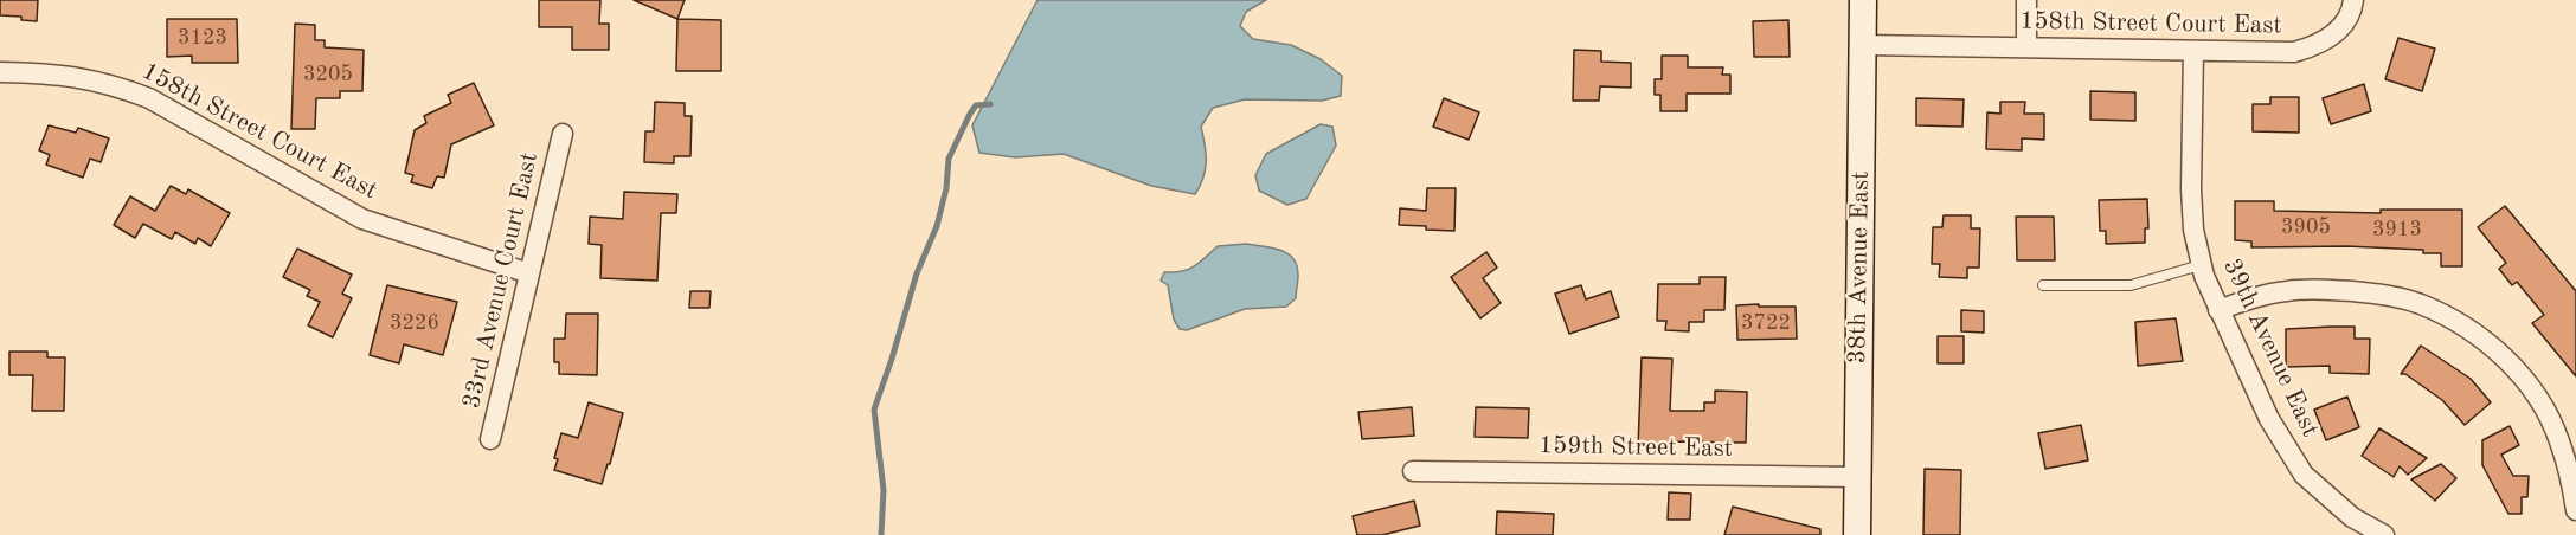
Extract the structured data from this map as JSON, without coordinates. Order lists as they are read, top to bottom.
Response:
{
  "streets": {
    "street": [
      "158th Street Court East",
      "38th Avenue East",
      "33rd Avenue Court East",
      "39th Avenue East",
      "159th Street East"
    ]
  },
  "crossings": [
    ["158th Street Court East", "38th Avenue East"],
    ["158th Street Court East", "33rd Avenue Court East"],
    ["158th Street Court East", "39th Avenue East"],
    ["38th Avenue East", "159th Street East"]
  ],
  "house_numbers": [
    "3123",
    "3205",
    "3905",
    "3913",
    "3226",
    "3722"
  ]
}
